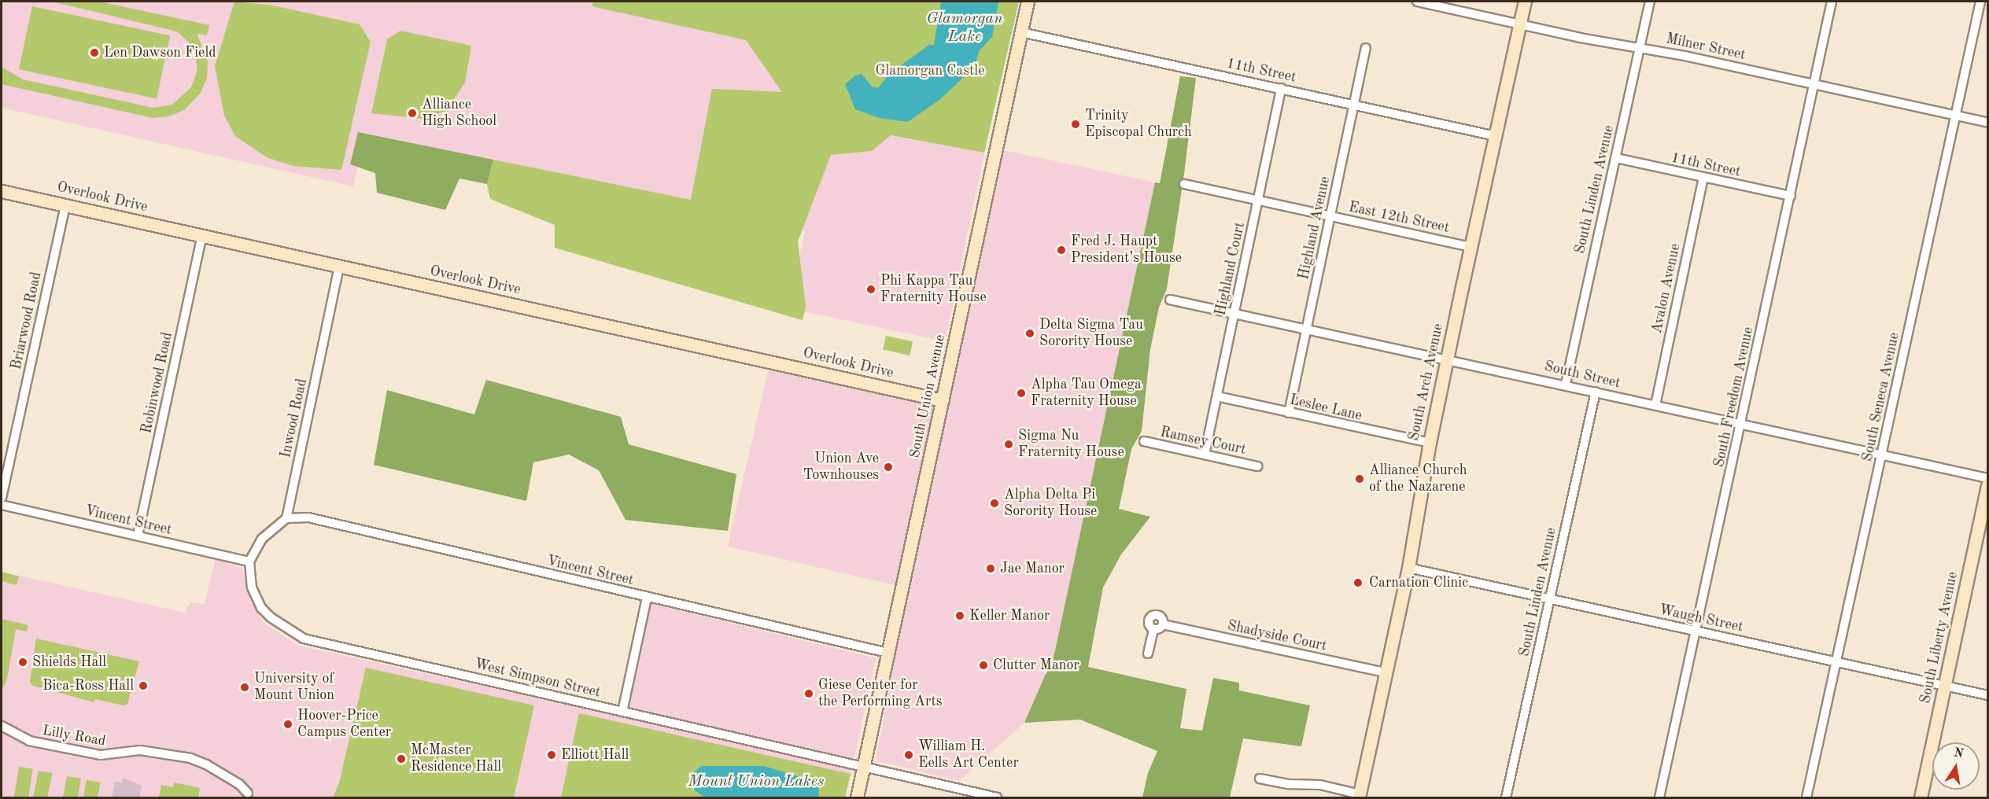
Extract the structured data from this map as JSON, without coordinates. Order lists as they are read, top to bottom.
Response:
{
  "streets": {
    "street": [
      "Milner Street",
      "11th Street",
      "South Linden Avenue",
      "Overlook Drive",
      "East 12th Street",
      "Highland Avenue",
      "Highland Court",
      "Avalon Avenue",
      "Briarwood Road",
      "South Street",
      "South Arch Avenue",
      "Robinwood Road",
      "South Union Avenue",
      "South Freedom Avenue",
      "South Seneca Avenue",
      "Leslee Lane",
      "Inwood Road",
      "Ramsey Court",
      "Vincent Street",
      "Waugh Street",
      "Shadyside Court",
      "South Liberty Avenue",
      "West Simpson Street",
      "Lilly Road"
    ]
  },
  "crossings": [
    ["Milner Street", "South Linden Avenue"],
    ["Milner Street", "South Arch Avenue"],
    ["Milner Street", "South Freedom Avenue"],
    ["Milner Street", "South Seneca Avenue"],
    ["11th Street", "South Linden Avenue"],
    ["11th Street", "Highland Avenue"],
    ["11th Street", "Highland Court"],
    ["11th Street", "Avalon Avenue"],
    ["11th Street", "South Arch Avenue"],
    ["11th Street", "South Union Avenue"],
    ["11th Street", "South Freedom Avenue"],
    ["South Linden Avenue", "South Street"],
    ["South Linden Avenue", "Waugh Street"],
    ["Overlook Drive", "Briarwood Road"],
    ["Overlook Drive", "Robinwood Road"],
    ["Overlook Drive", "South Union Avenue"],
    ["Overlook Drive", "Inwood Road"],
    ["East 12th Street", "Highland Avenue"],
    ["East 12th Street", "Highland Court"],
    ["East 12th Street", "South Arch Avenue"],
    ["Highland Avenue", "South Street"],
    ["Highland Avenue", "Leslee Lane"],
    ["Highland Court", "South Street"],
    ["Highland Court", "Leslee Lane"],
    ["Highland Court", "Ramsey Court"],
    ["Avalon Avenue", "South Street"],
    ["South Street", "South Arch Avenue"],
    ["South Street", "South Freedom Avenue"],
    ["South Street", "South Seneca Avenue"],
    ["South Arch Avenue", "Leslee Lane"],
    ["South Arch Avenue", "Waugh Street"],
    ["South Arch Avenue", "Shadyside Court"],
    ["Robinwood Road", "Vincent Street"],
    ["South Union Avenue", "Vincent Street"],
    ["South Union Avenue", "West Simpson Street"],
    ["South Freedom Avenue", "Waugh Street"],
    ["South Seneca Avenue", "Waugh Street"],
    ["Inwood Road", "Vincent Street"],
    ["Vincent Street", "West Simpson Street"],
    ["Waugh Street", "South Liberty Avenue"]
  ],
  "water": ["Glamorgan Lake", "Mount Union Lakes"],
  "parks": ["Glamorgan Castle"],
  "places": [
    "Len Dawson Field",
    "Alliance High School",
    "Trinity Episcopal Church",
    "Fred J. Haupt President’s House",
    "Phi Kappa Tau Fraternity House",
    "Delta Sigma Tau Sorority House",
    "Alpha Tau Omega Fraternity House",
    "Sigma Nu Fraternity House",
    "Union Ave Townhouses",
    "Alliance Church of the Nazarene",
    "Alpha Delta Pi Sorority House",
    "Jae Manor",
    "Carnation Clinic",
    "Keller Manor",
    "Shields Hall",
    "Clutter Manor",
    "Bica-Ross Hall",
    "University of Mount Union",
    "Giese Center for the Performing Arts",
    "Hoover-Price Campus Center",
    "Elliott Hall",
    "William H. Eells Art Center",
    "McMaster Residence Hall"
  ],
  "north": "top"
}
